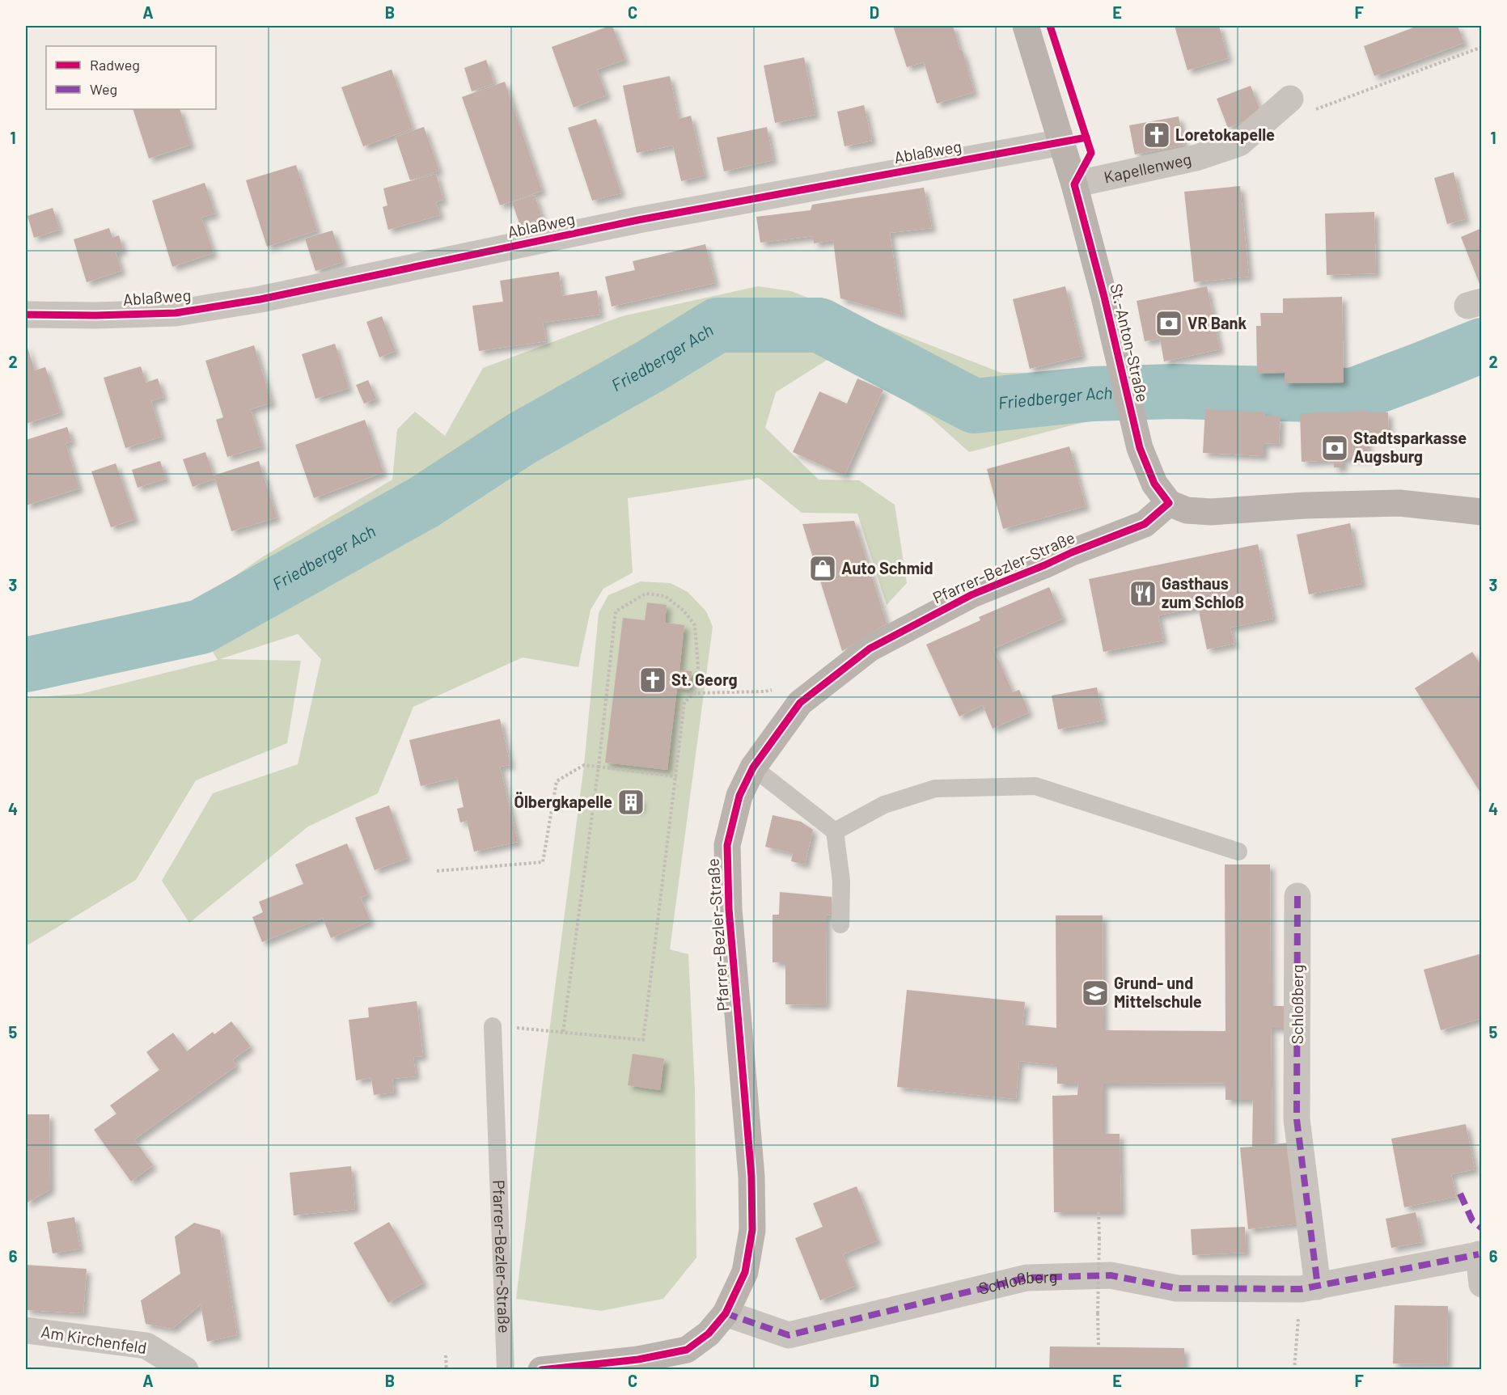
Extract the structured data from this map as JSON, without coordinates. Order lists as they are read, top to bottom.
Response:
{
  "streets": {
    "street": [
      "Ablaßweg",
      "Kapellenweg",
      "St.-Anton-Straße",
      "Pfarrer-Bezler-Straße",
      "Schloßberg",
      "Am Kirchenfeld"
    ]
  },
  "crossings": [
    ["Ablaßweg", "St.-Anton-Straße"],
    ["Kapellenweg", "St.-Anton-Straße"],
    ["St.-Anton-Straße", "Pfarrer-Bezler-Straße"],
    ["Pfarrer-Bezler-Straße", "Schloßberg"]
  ],
  "water": ["Friedberger Ach"],
  "places": {
    "church": ["Loretokapelle", "St. Georg"],
    "bank": ["VR Bank", "Stadtsparkasse Augsburg"],
    "shop": ["Auto Schmid"],
    "restaurant": ["Gasthaus zum Schloß"],
    "building": ["Ölbergkapelle"],
    "school or university": ["Grund- und Mittelschule"]
  },
  "legend": ["Radweg", "Weg"],
  "grid": {
    "columns": [
      "A",
      "B",
      "C",
      "D",
      "E",
      "F"
    ],
    "rows": [
      "1",
      "2",
      "3",
      "4",
      "5",
      "6"
    ]
  }
}
